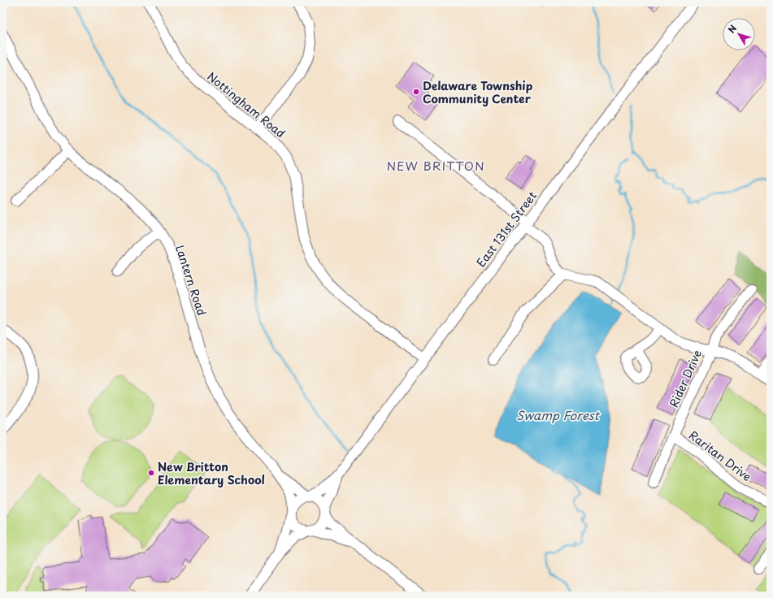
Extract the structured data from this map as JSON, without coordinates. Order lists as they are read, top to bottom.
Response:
{
  "streets": {
    "street": [
      "Nottingham Road",
      "East 131st Street",
      "Lantern Road",
      "Rider Drive",
      "Raritan Drive"
    ]
  },
  "crossings": [
    ["Nottingham Road", "East 131st Street"],
    ["East 131st Street", "Lantern Road"],
    ["Rider Drive", "Raritan Drive"]
  ],
  "districts": ["NEW BRITTON"],
  "water": ["Swamp Forest"],
  "places": ["Delaware Township Community Center", "New Britton Elementary School"],
  "north": "top left"
}
